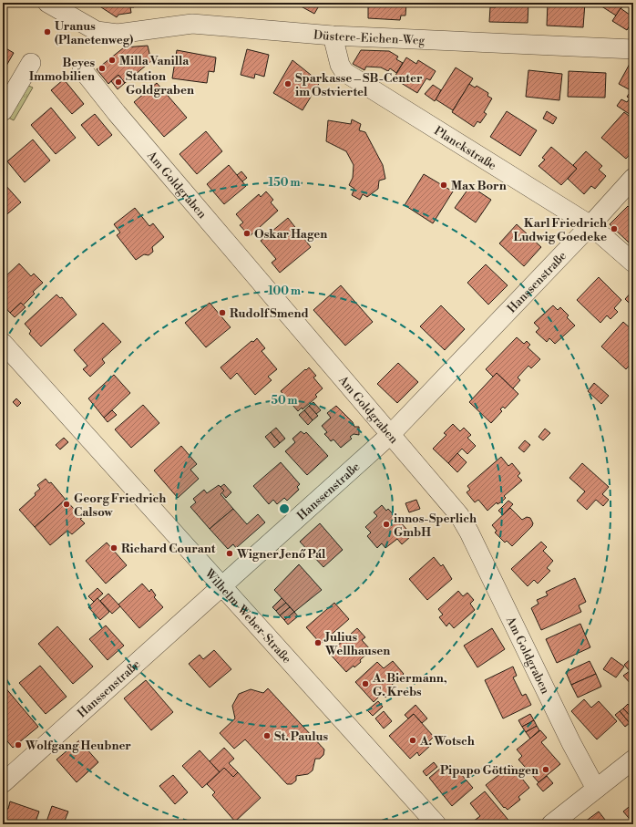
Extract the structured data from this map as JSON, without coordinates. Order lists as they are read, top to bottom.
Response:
{
  "streets": {
    "street": [
      "Düstere-Eichen-Weg",
      "Planckstraße",
      "Am Goldgraben",
      "Hanssenstraße",
      "Wilhelm-Weber-Straße"
    ]
  },
  "crossings": [
    ["Düstere-Eichen-Weg", "Planckstraße"],
    ["Planckstraße", "Hanssenstraße"],
    ["Am Goldgraben", "Hanssenstraße"],
    ["Hanssenstraße", "Wilhelm-Weber-Straße"]
  ],
  "places": [
    "Uranus (Planetenweg)",
    "Milla Vanilla",
    "Beyes Immobilien",
    "Station Goldgraben",
    "Sparkasse – SB-Center im Ostviertel",
    "Max Born",
    "Karl Friedrich Ludwig Goedeke",
    "Oskar Hagen",
    "Rudolf Smend",
    "Georg Friedrich Calsow",
    "innos-Sperlich GmbH",
    "Richard Courant",
    "Wigner Jenő Pál",
    "Julius Wellhausen",
    "A. Biermann, G. Krebs",
    "St. Paulus",
    "A. Wotsch",
    "Wolfgang Heubner",
    "Pipapo Göttingen"
  ],
  "rings": ["150 m", "100 m", "50 m"]
}
